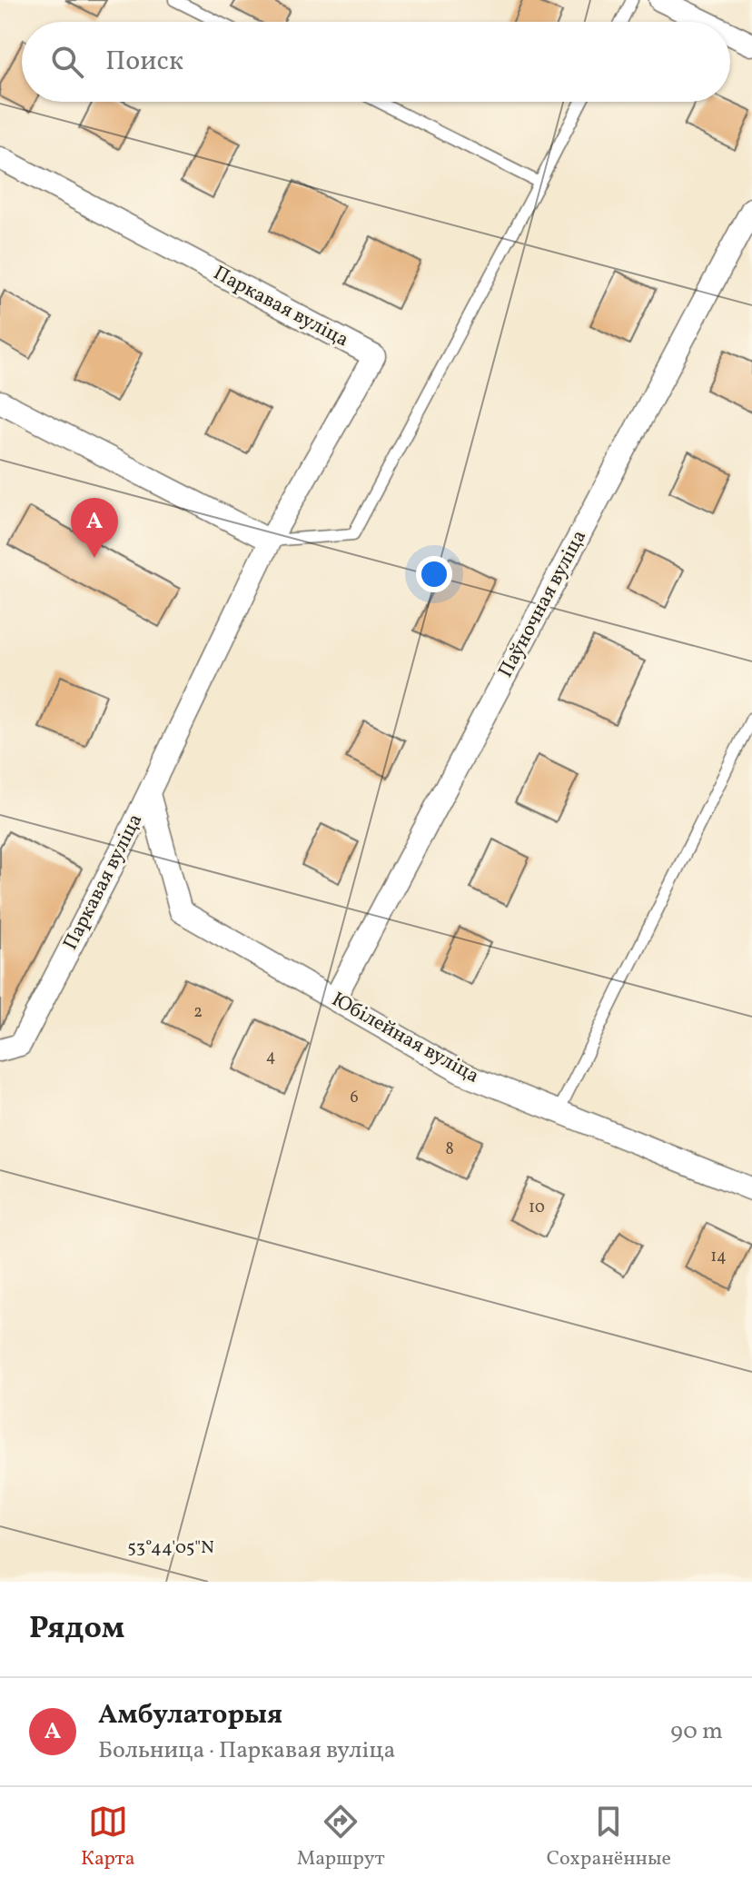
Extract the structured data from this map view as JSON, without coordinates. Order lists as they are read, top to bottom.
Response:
{
  "streets": {
    "street": ["Паркавая вуліца", "Паўночная вуліца", "Юбілейная вуліца"]
  },
  "crossings": [
    ["Паркавая вуліца", "Юбілейная вуліца"],
    ["Паўночная вуліца", "Юбілейная вуліца"]
  ],
  "house_numbers": [
    "2",
    "4",
    "6",
    "8",
    "10",
    "14"
  ],
  "page": {
    "search": "Поиск",
    "pins": "A",
    "heading": "Рядом",
    "list": [
      {
        "mark": "A",
        "name": "Амбулаторыя",
        "note": "Больница · Паркавая вуліца",
        "value": "90 m"
      }
    ],
    "nav": ["Карта", "Маршрут", "Сохранённые"]
  },
  "coordinates": ["53°44'05\"N"]
}
